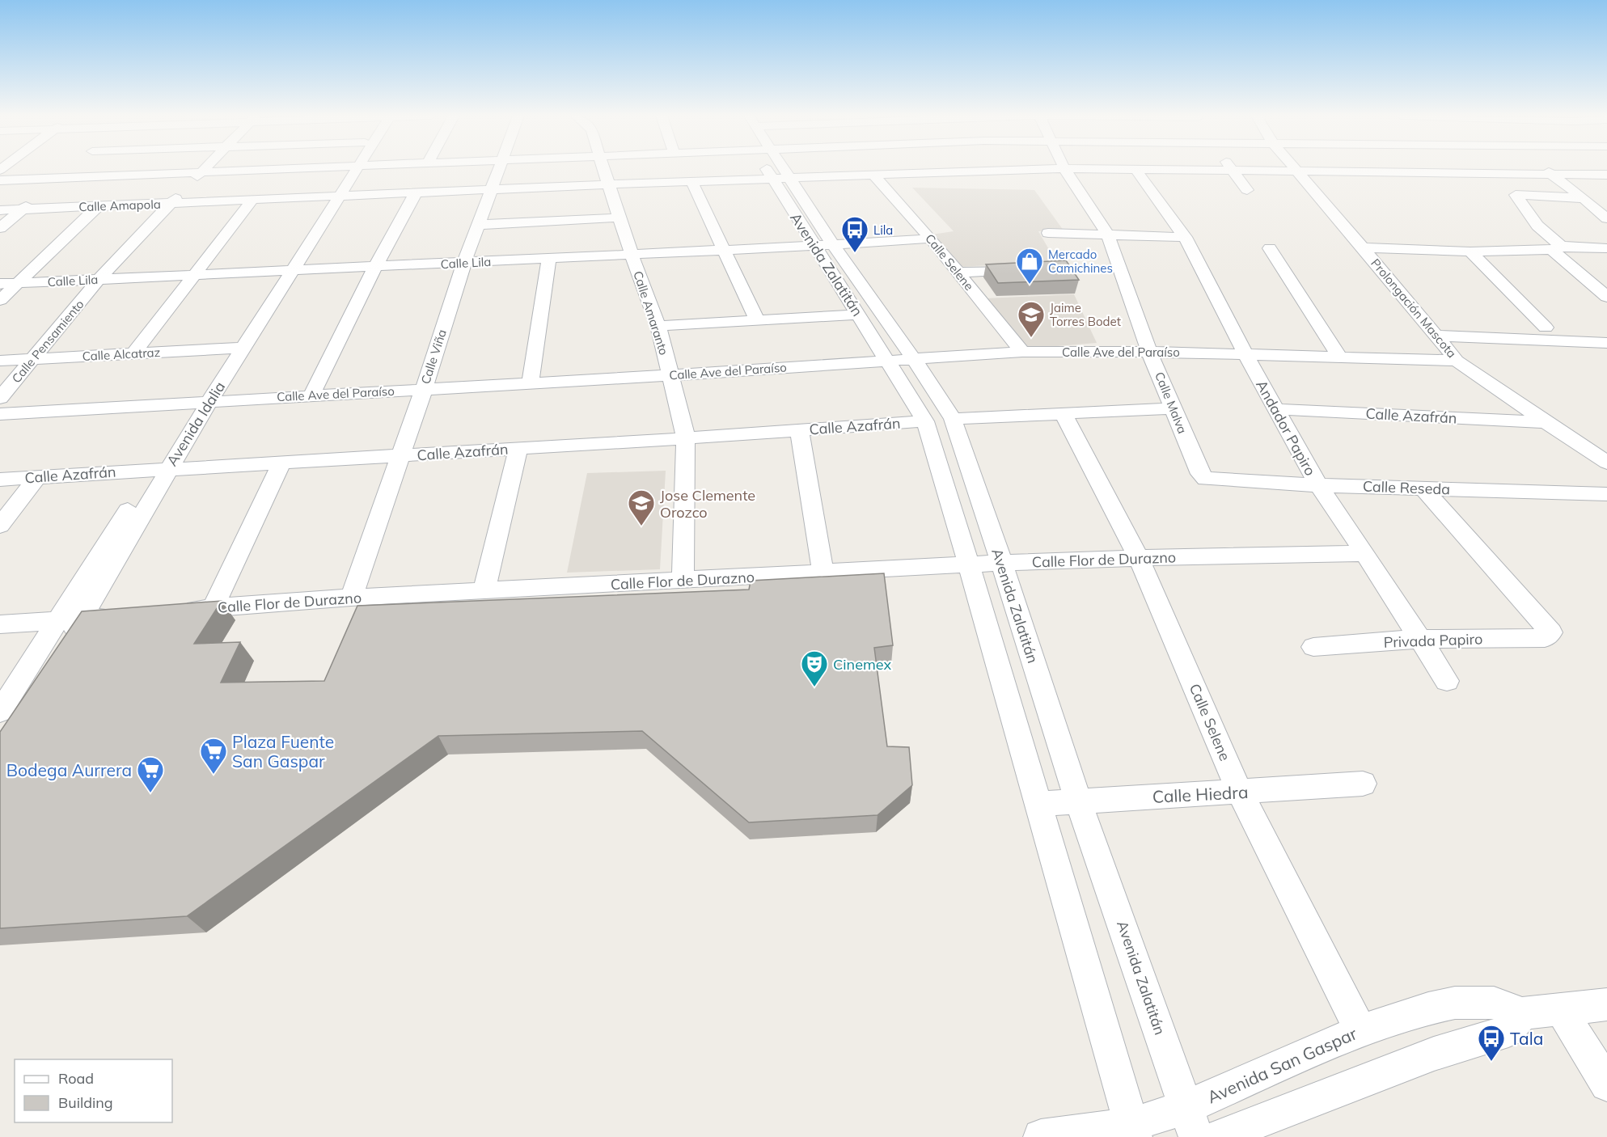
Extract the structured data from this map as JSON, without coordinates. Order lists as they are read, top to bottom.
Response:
{
  "streets": {
    "street": [
      "Calle Amapola",
      "Calle Selene",
      "Calle Lila",
      "Avenida Zalatitán",
      "Prolongación Mascota",
      "Calle Amaranto",
      "Calle Pensamiento",
      "Calle Ave del Paraíso",
      "Calle Alcatraz",
      "Calle Viña",
      "Calle Malva",
      "Calle Azafrán",
      "Avenida Idalia",
      "Andador Papiro",
      "Calle Reseda",
      "Calle Flor de Durazno",
      "Privada Papiro",
      "Calle Hiedra",
      "Avenida San Gaspar"
    ]
  },
  "crossings": [
    ["Calle Amapola", "Calle Selene"],
    ["Calle Amapola", "Avenida Zalatitán"],
    ["Calle Amapola", "Prolongación Mascota"],
    ["Calle Amapola", "Calle Amaranto"],
    ["Calle Amapola", "Calle Pensamiento"],
    ["Calle Amapola", "Calle Viña"],
    ["Calle Amapola", "Avenida Idalia"],
    ["Calle Amapola", "Andador Papiro"],
    ["Calle Selene", "Calle Lila"],
    ["Calle Selene", "Calle Ave del Paraíso"],
    ["Calle Selene", "Calle Flor de Durazno"],
    ["Calle Selene", "Calle Hiedra"],
    ["Calle Selene", "Avenida San Gaspar"],
    ["Calle Lila", "Avenida Zalatitán"],
    ["Calle Lila", "Calle Amaranto"],
    ["Calle Lila", "Calle Pensamiento"],
    ["Calle Lila", "Calle Viña"],
    ["Calle Lila", "Avenida Idalia"],
    ["Avenida Zalatitán", "Calle Ave del Paraíso"],
    ["Avenida Zalatitán", "Calle Azafrán"],
    ["Avenida Zalatitán", "Calle Flor de Durazno"],
    ["Avenida Zalatitán", "Calle Hiedra"],
    ["Avenida Zalatitán", "Avenida San Gaspar"],
    ["Prolongación Mascota", "Calle Ave del Paraíso"],
    ["Prolongación Mascota", "Calle Azafrán"],
    ["Calle Amaranto", "Calle Ave del Paraíso"],
    ["Calle Amaranto", "Calle Azafrán"],
    ["Calle Amaranto", "Calle Flor de Durazno"],
    ["Calle Pensamiento", "Calle Alcatraz"],
    ["Calle Ave del Paraíso", "Calle Viña"],
    ["Calle Ave del Paraíso", "Calle Malva"],
    ["Calle Ave del Paraíso", "Avenida Idalia"],
    ["Calle Ave del Paraíso", "Andador Papiro"],
    ["Calle Alcatraz", "Avenida Idalia"],
    ["Calle Viña", "Calle Azafrán"],
    ["Calle Viña", "Calle Flor de Durazno"],
    ["Calle Malva", "Calle Reseda"],
    ["Calle Azafrán", "Avenida Idalia"],
    ["Calle Azafrán", "Andador Papiro"],
    ["Andador Papiro", "Calle Reseda"],
    ["Andador Papiro", "Calle Flor de Durazno"],
    ["Andador Papiro", "Privada Papiro"],
    ["Calle Reseda", "Privada Papiro"]
  ],
  "places": {
    "bus stop": ["Lila", "Tala"],
    "shop": ["Mercado Camichines"],
    "school or university": ["Jaime Torres Bodet", "Jose Clemente Orozco"],
    "theatre": ["Cinemex"],
    "supermarket": ["Plaza Fuente San Gaspar", "Bodega Aurrera"]
  },
  "legend": ["Road", "Building"]
}
